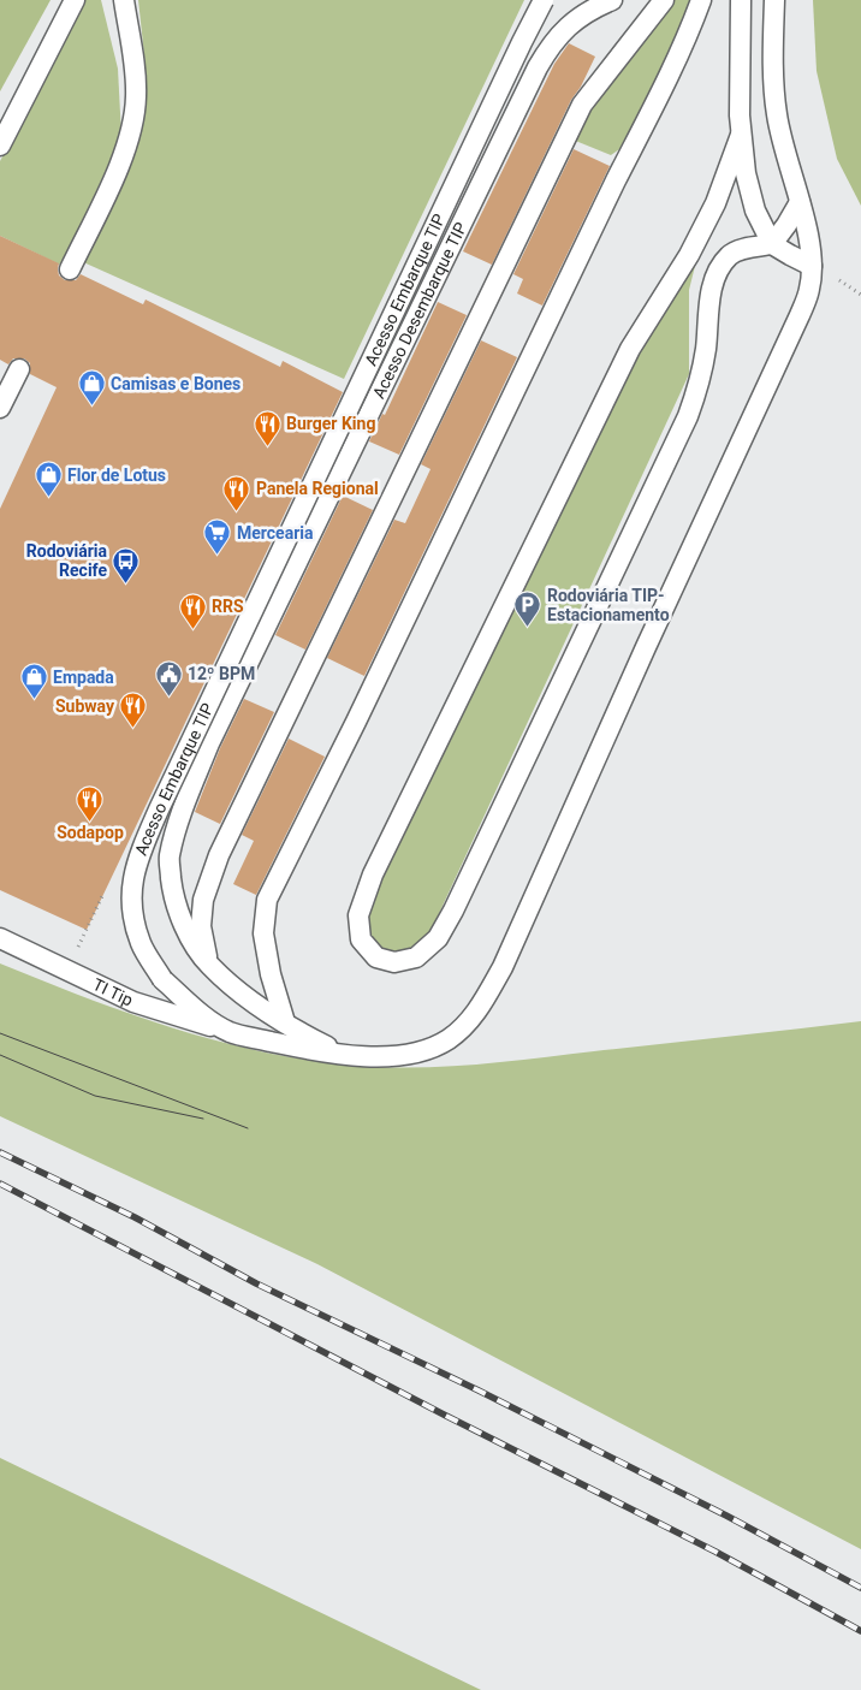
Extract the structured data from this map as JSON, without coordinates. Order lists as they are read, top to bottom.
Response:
{
  "streets": {
    "lane": ["Acesso Embarque TIP", "Acesso Desembarque TIP", "TI Tip"]
  },
  "crossings": [
    ["Acesso Embarque TIP", "TI Tip"]
  ],
  "places": {
    "shop": ["Camisas e Bones", "Flor de Lotus", "Empada"],
    "restaurant": [
      "Burger King",
      "Panela Regional",
      "RRS",
      "Subway",
      "Sodapop"
    ],
    "supermarket": ["Mercearia"],
    "bus stop": ["Rodoviária Recife"],
    "parking": ["Rodoviária TIP- Estacionamento"],
    "public building": ["12º BPM"]
  }
}
